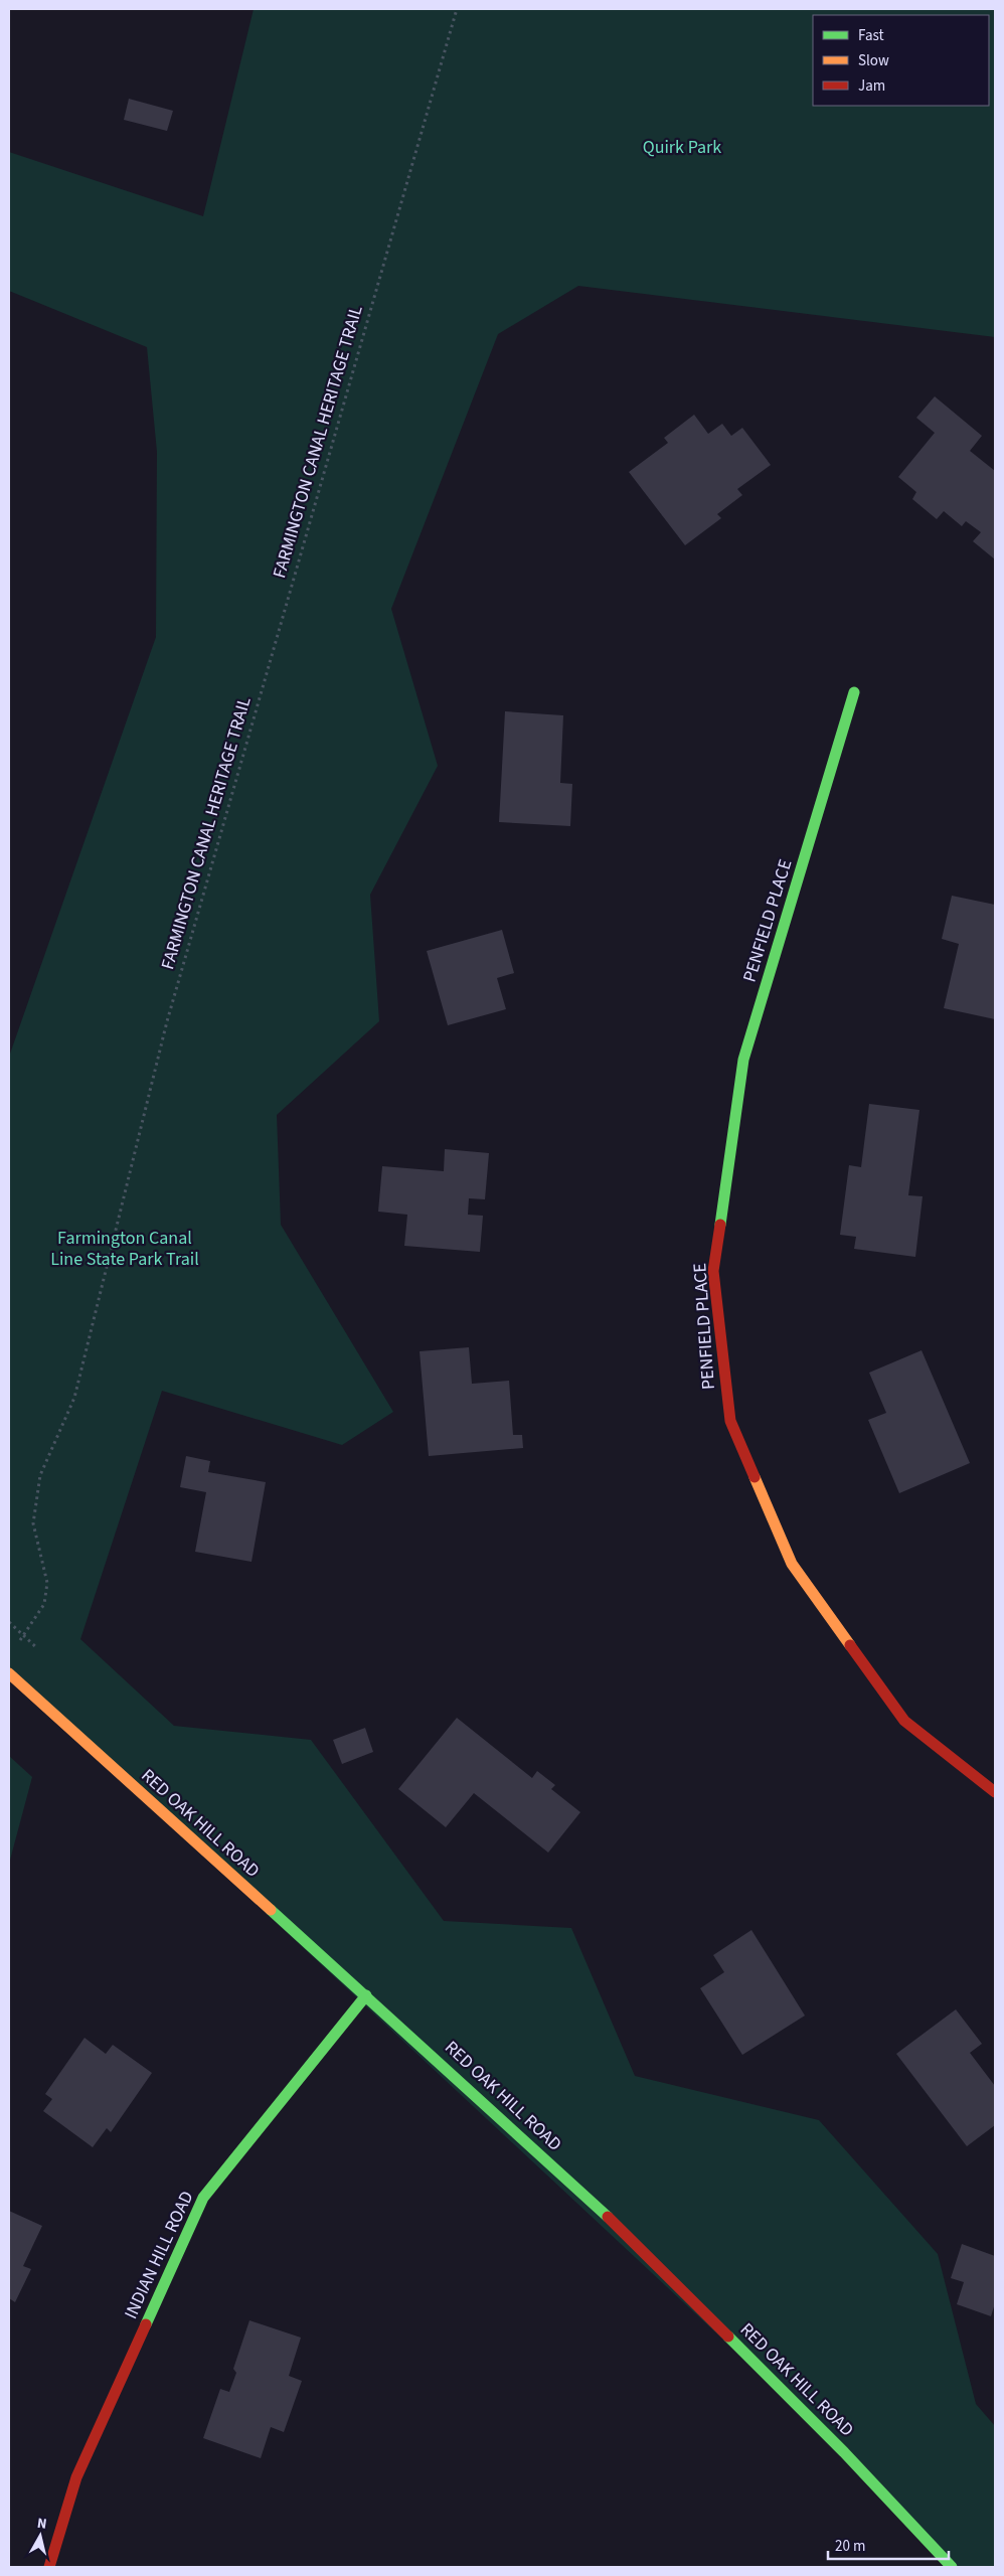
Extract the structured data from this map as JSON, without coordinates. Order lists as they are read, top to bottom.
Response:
{
  "streets": {
    "street": ["PENFIELD PLACE", "RED OAK HILL ROAD", "INDIAN HILL ROAD"],
    "path": ["FARMINGTON CANAL HERITAGE TRAIL"]
  },
  "crossings": [
    ["RED OAK HILL ROAD", "INDIAN HILL ROAD"]
  ],
  "parks": ["Quirk Park", "Farmington Canal Line State Park Trail"],
  "legend": ["Fast", "Slow", "Jam"],
  "scale_bar": "20 m",
  "north": "top"
}
